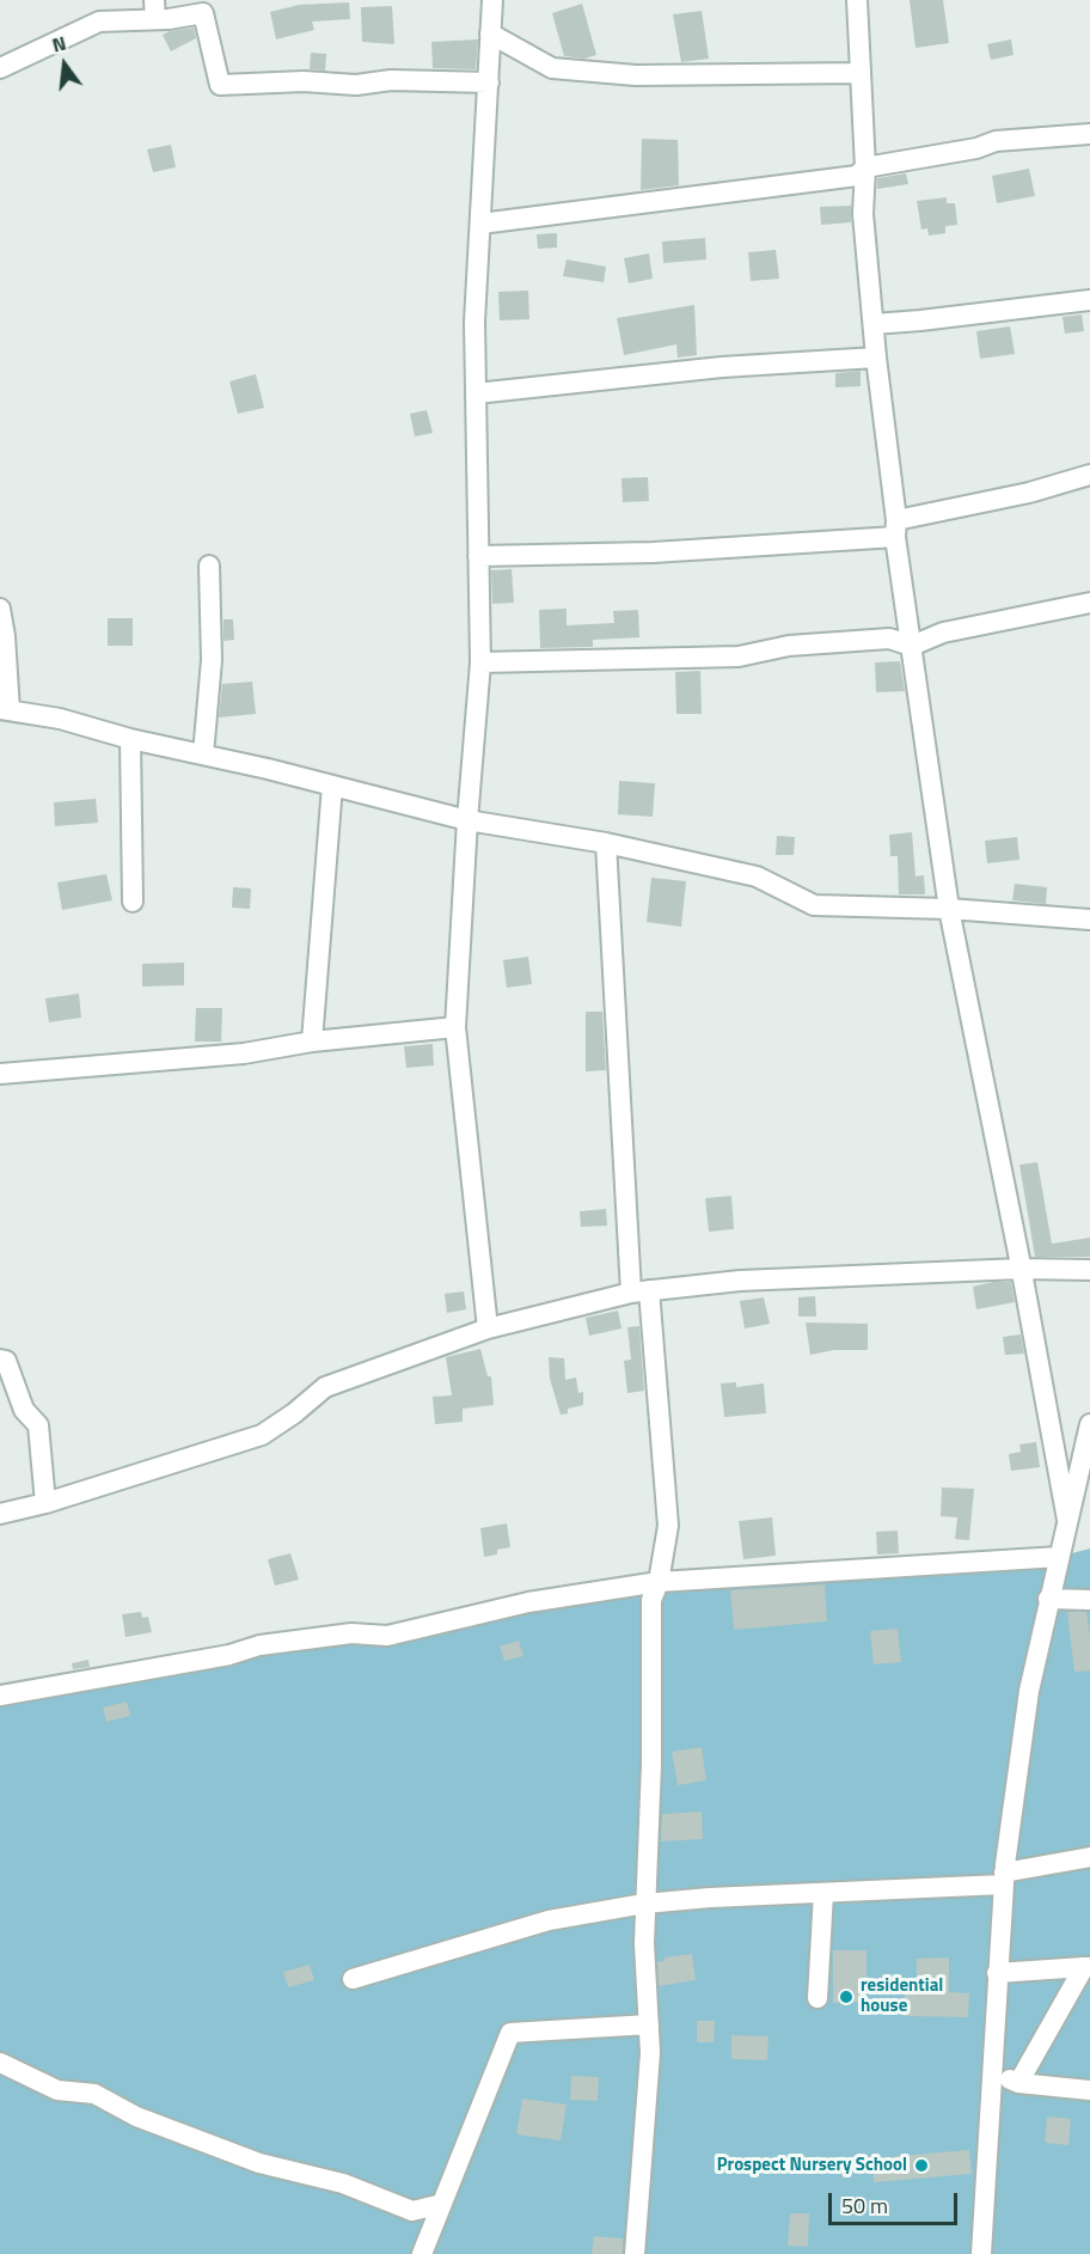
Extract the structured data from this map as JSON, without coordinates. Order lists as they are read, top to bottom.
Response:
{
  "places": ["residential house", "Prospect Nursery School"],
  "scale_bar": "50 m",
  "north": "top"
}
